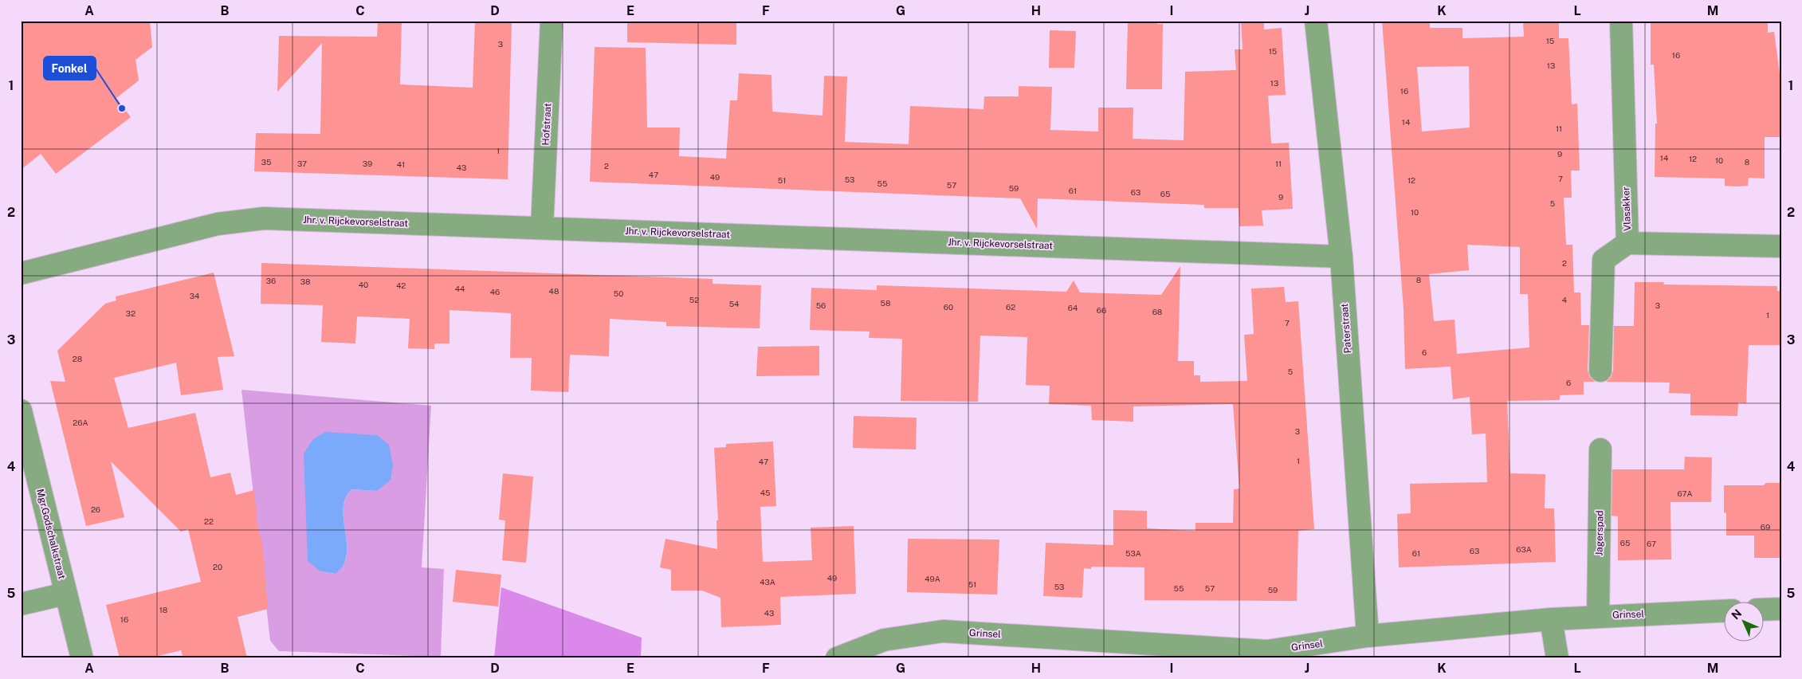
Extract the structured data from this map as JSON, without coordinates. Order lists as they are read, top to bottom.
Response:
{
  "streets": {
    "street": [
      "Hofstraat",
      "Vlasakker",
      "Jhr. v. Rijckevorselstraat",
      "Paterstraat",
      "Jagerspad",
      "Mgr.Godschalkstraat",
      "Grinsel"
    ]
  },
  "crossings": [
    ["Hofstraat", "Jhr. v. Rijckevorselstraat"],
    ["Jhr. v. Rijckevorselstraat", "Paterstraat"],
    ["Paterstraat", "Grinsel"],
    ["Jagerspad", "Grinsel"]
  ],
  "places": ["Fonkel"],
  "house_numbers": [
    "15",
    "3",
    "15",
    "16",
    "13",
    "13",
    "16",
    "14",
    "11",
    "1",
    "9",
    "14",
    "12",
    "10",
    "35",
    "8",
    "37",
    "39",
    "11",
    "41",
    "2",
    "43",
    "47",
    "49",
    "7",
    "53",
    "51",
    "12",
    "55",
    "57",
    "59",
    "61",
    "63",
    "65",
    "9",
    "5",
    "10",
    "2",
    "8",
    "36",
    "38",
    "40",
    "42",
    "44",
    "48",
    "46",
    "50",
    "34",
    "52",
    "4",
    "58",
    "54",
    "56",
    "3",
    "60",
    "62",
    "64",
    "66",
    "68",
    "32",
    "1",
    "7",
    "6",
    "28",
    "5",
    "6",
    "26A",
    "3",
    "1",
    "47",
    "45",
    "67A",
    "26",
    "22",
    "69",
    "65",
    "67",
    "63A",
    "63",
    "53A",
    "61",
    "20",
    "49",
    "49A",
    "43A",
    "51",
    "53",
    "55",
    "57",
    "59",
    "18",
    "43",
    "16"
  ],
  "north": "top left",
  "grid": {
    "columns": [
      "A",
      "B",
      "C",
      "D",
      "E",
      "F",
      "G",
      "H",
      "I",
      "J",
      "K",
      "L",
      "M"
    ],
    "rows": [
      "1",
      "2",
      "3",
      "4",
      "5"
    ]
  }
}
